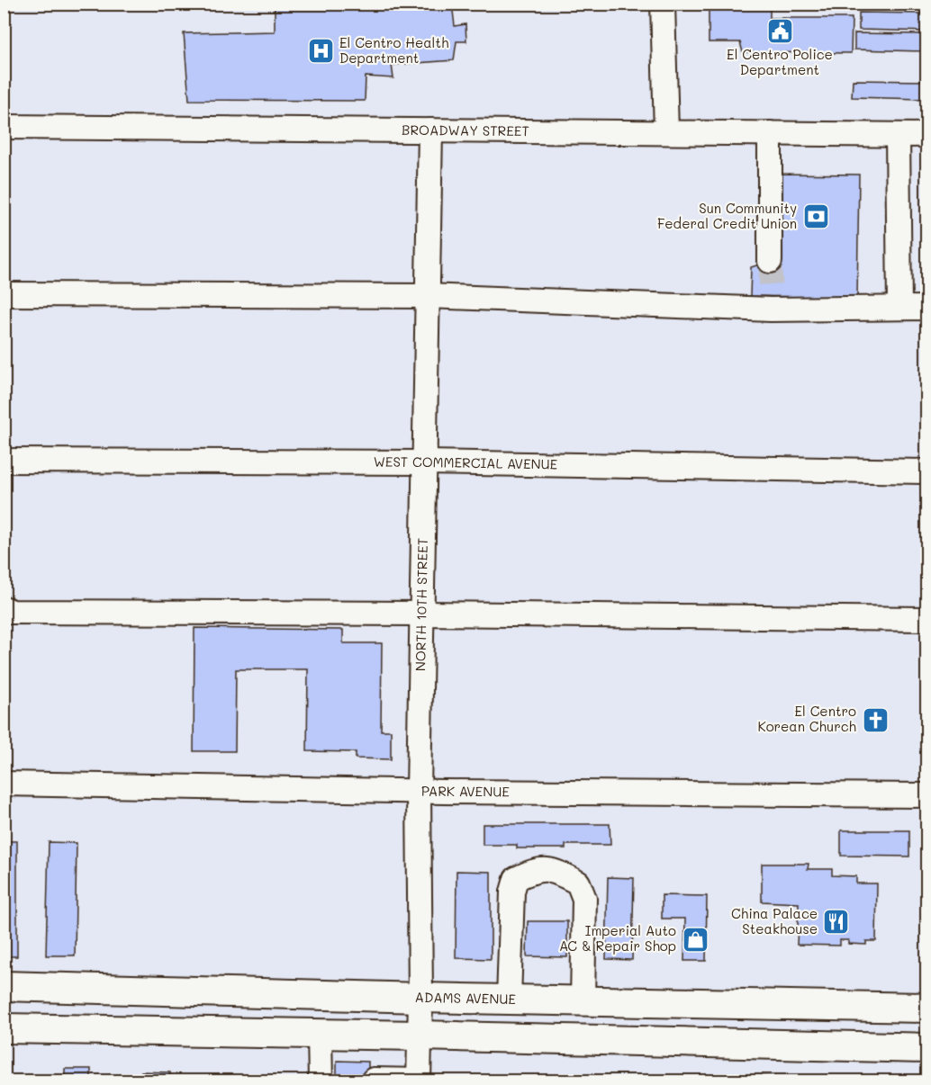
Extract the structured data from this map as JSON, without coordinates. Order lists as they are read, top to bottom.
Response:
{
  "streets": {
    "main road": ["ADAMS AVENUE"],
    "street": [
      "BROADWAY STREET",
      "WEST COMMERCIAL AVENUE",
      "NORTH 10TH STREET",
      "PARK AVENUE"
    ]
  },
  "crossings": [
    ["BROADWAY STREET", "NORTH 10TH STREET"],
    ["WEST COMMERCIAL AVENUE", "NORTH 10TH STREET"],
    ["NORTH 10TH STREET", "PARK AVENUE"],
    ["NORTH 10TH STREET", "ADAMS AVENUE"]
  ],
  "places": {
    "public building": ["El Centro Police Department"],
    "hospital": ["El Centro Health Department"],
    "bank": ["Sun Community Federal Credit Union"],
    "church": ["El Centro Korean Church"],
    "restaurant": ["China Palace Steakhouse"],
    "shop": ["Imperial Auto AC & Repair Shop"]
  }
}
